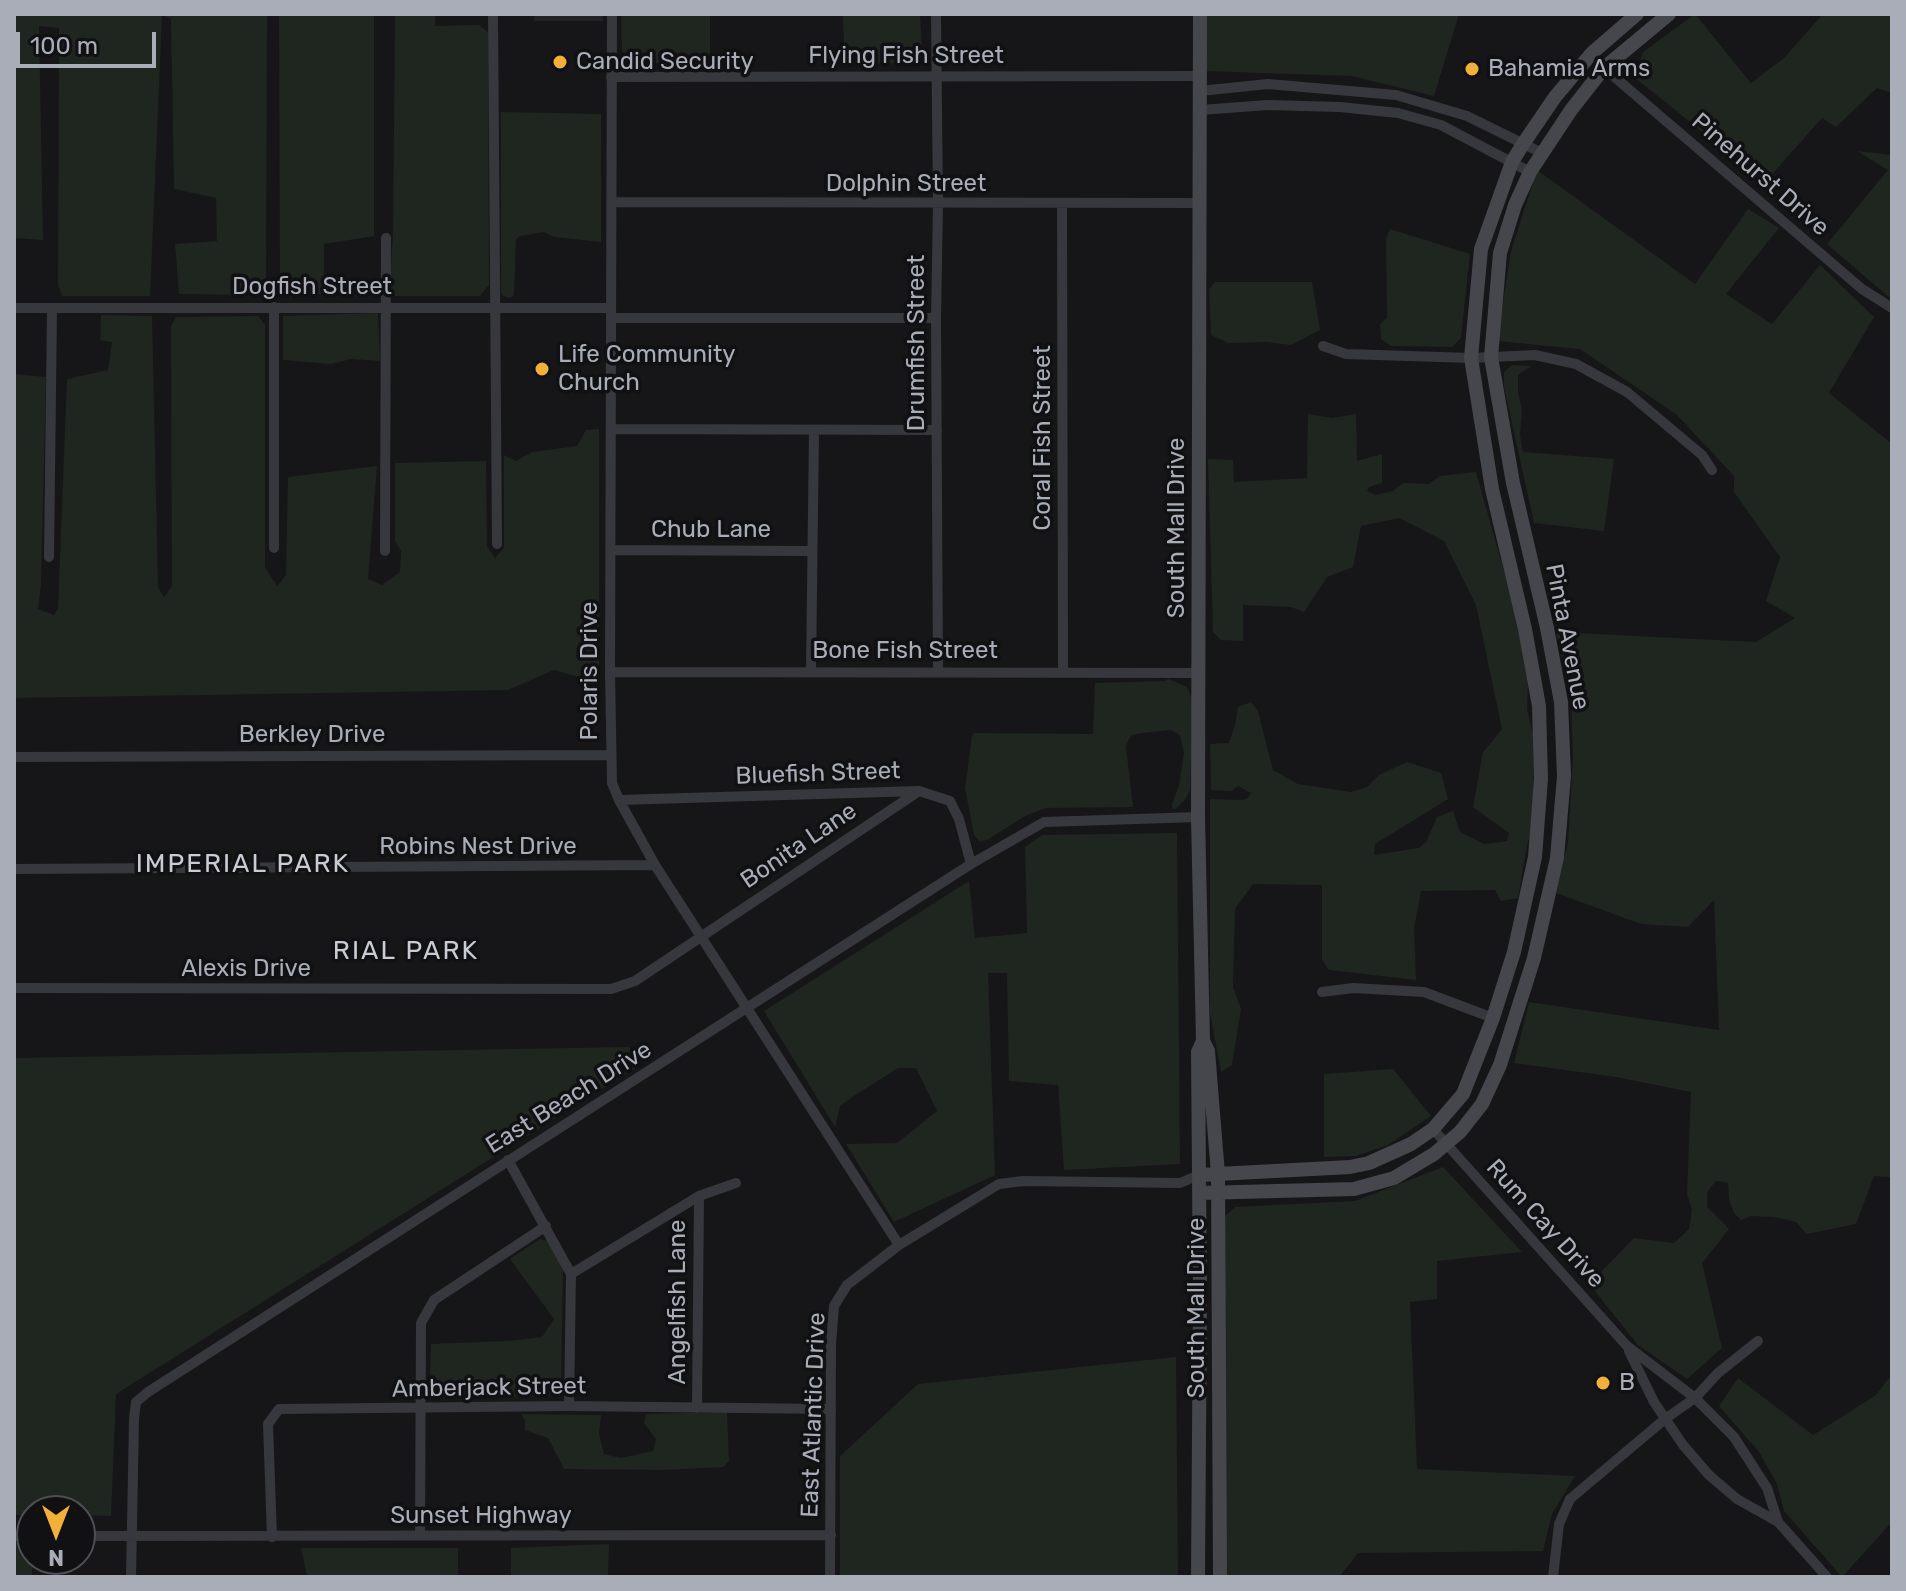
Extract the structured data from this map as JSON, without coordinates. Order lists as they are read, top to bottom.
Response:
{
  "streets": {
    "street": [
      "Flying Fish Street",
      "Pinehurst Drive",
      "Dolphin Street",
      "Dogfish Street",
      "Drumfish Street",
      "Coral Fish Street",
      "South Mall Drive",
      "Chub Lane",
      "Pinta Avenue",
      "Bone Fish Street",
      "Polaris Drive",
      "Berkley Drive",
      "Bluefish Street",
      "Bonita Lane",
      "Robins Nest Drive",
      "Alexis Drive",
      "East Beach Drive",
      "Rum Cay Drive",
      "Angelfish Lane",
      "Amberjack Street",
      "East Atlantic Drive",
      "Sunset Highway"
    ]
  },
  "crossings": [
    ["Flying Fish Street", "Drumfish Street"],
    ["Flying Fish Street", "South Mall Drive"],
    ["Flying Fish Street", "Pinta Avenue"],
    ["Flying Fish Street", "Polaris Drive"],
    ["Pinehurst Drive", "Pinta Avenue"],
    ["Dolphin Street", "Drumfish Street"],
    ["Dolphin Street", "Coral Fish Street"],
    ["Dolphin Street", "South Mall Drive"],
    ["Dolphin Street", "Polaris Drive"],
    ["Dogfish Street", "Drumfish Street"],
    ["Dogfish Street", "Polaris Drive"],
    ["Drumfish Street", "Bone Fish Street"],
    ["Coral Fish Street", "Bone Fish Street"],
    ["South Mall Drive", "Pinta Avenue"],
    ["South Mall Drive", "Bone Fish Street"],
    ["South Mall Drive", "East Beach Drive"],
    ["South Mall Drive", "East Atlantic Drive"],
    ["Chub Lane", "Polaris Drive"],
    ["Pinta Avenue", "Rum Cay Drive"],
    ["Pinta Avenue", "East Atlantic Drive"],
    ["Bone Fish Street", "Polaris Drive"],
    ["Polaris Drive", "Berkley Drive"],
    ["Polaris Drive", "Bluefish Street"],
    ["Polaris Drive", "Bonita Lane"],
    ["Polaris Drive", "Robins Nest Drive"],
    ["Polaris Drive", "Alexis Drive"],
    ["Polaris Drive", "East Beach Drive"],
    ["Polaris Drive", "East Atlantic Drive"],
    ["Bluefish Street", "Bonita Lane"],
    ["Bluefish Street", "East Beach Drive"],
    ["Bonita Lane", "Alexis Drive"],
    ["East Beach Drive", "Sunset Highway"],
    ["Angelfish Lane", "Amberjack Street"],
    ["Amberjack Street", "East Atlantic Drive"],
    ["Amberjack Street", "Sunset Highway"],
    ["East Atlantic Drive", "Sunset Highway"]
  ],
  "districts": ["IMPERIAL PARK", "RIAL PARK"],
  "places": [
    "Candid Security",
    "Bahamia Arms",
    "Life Community Church",
    "B"
  ],
  "scale_bar": "100 m",
  "north": "bottom"
}
